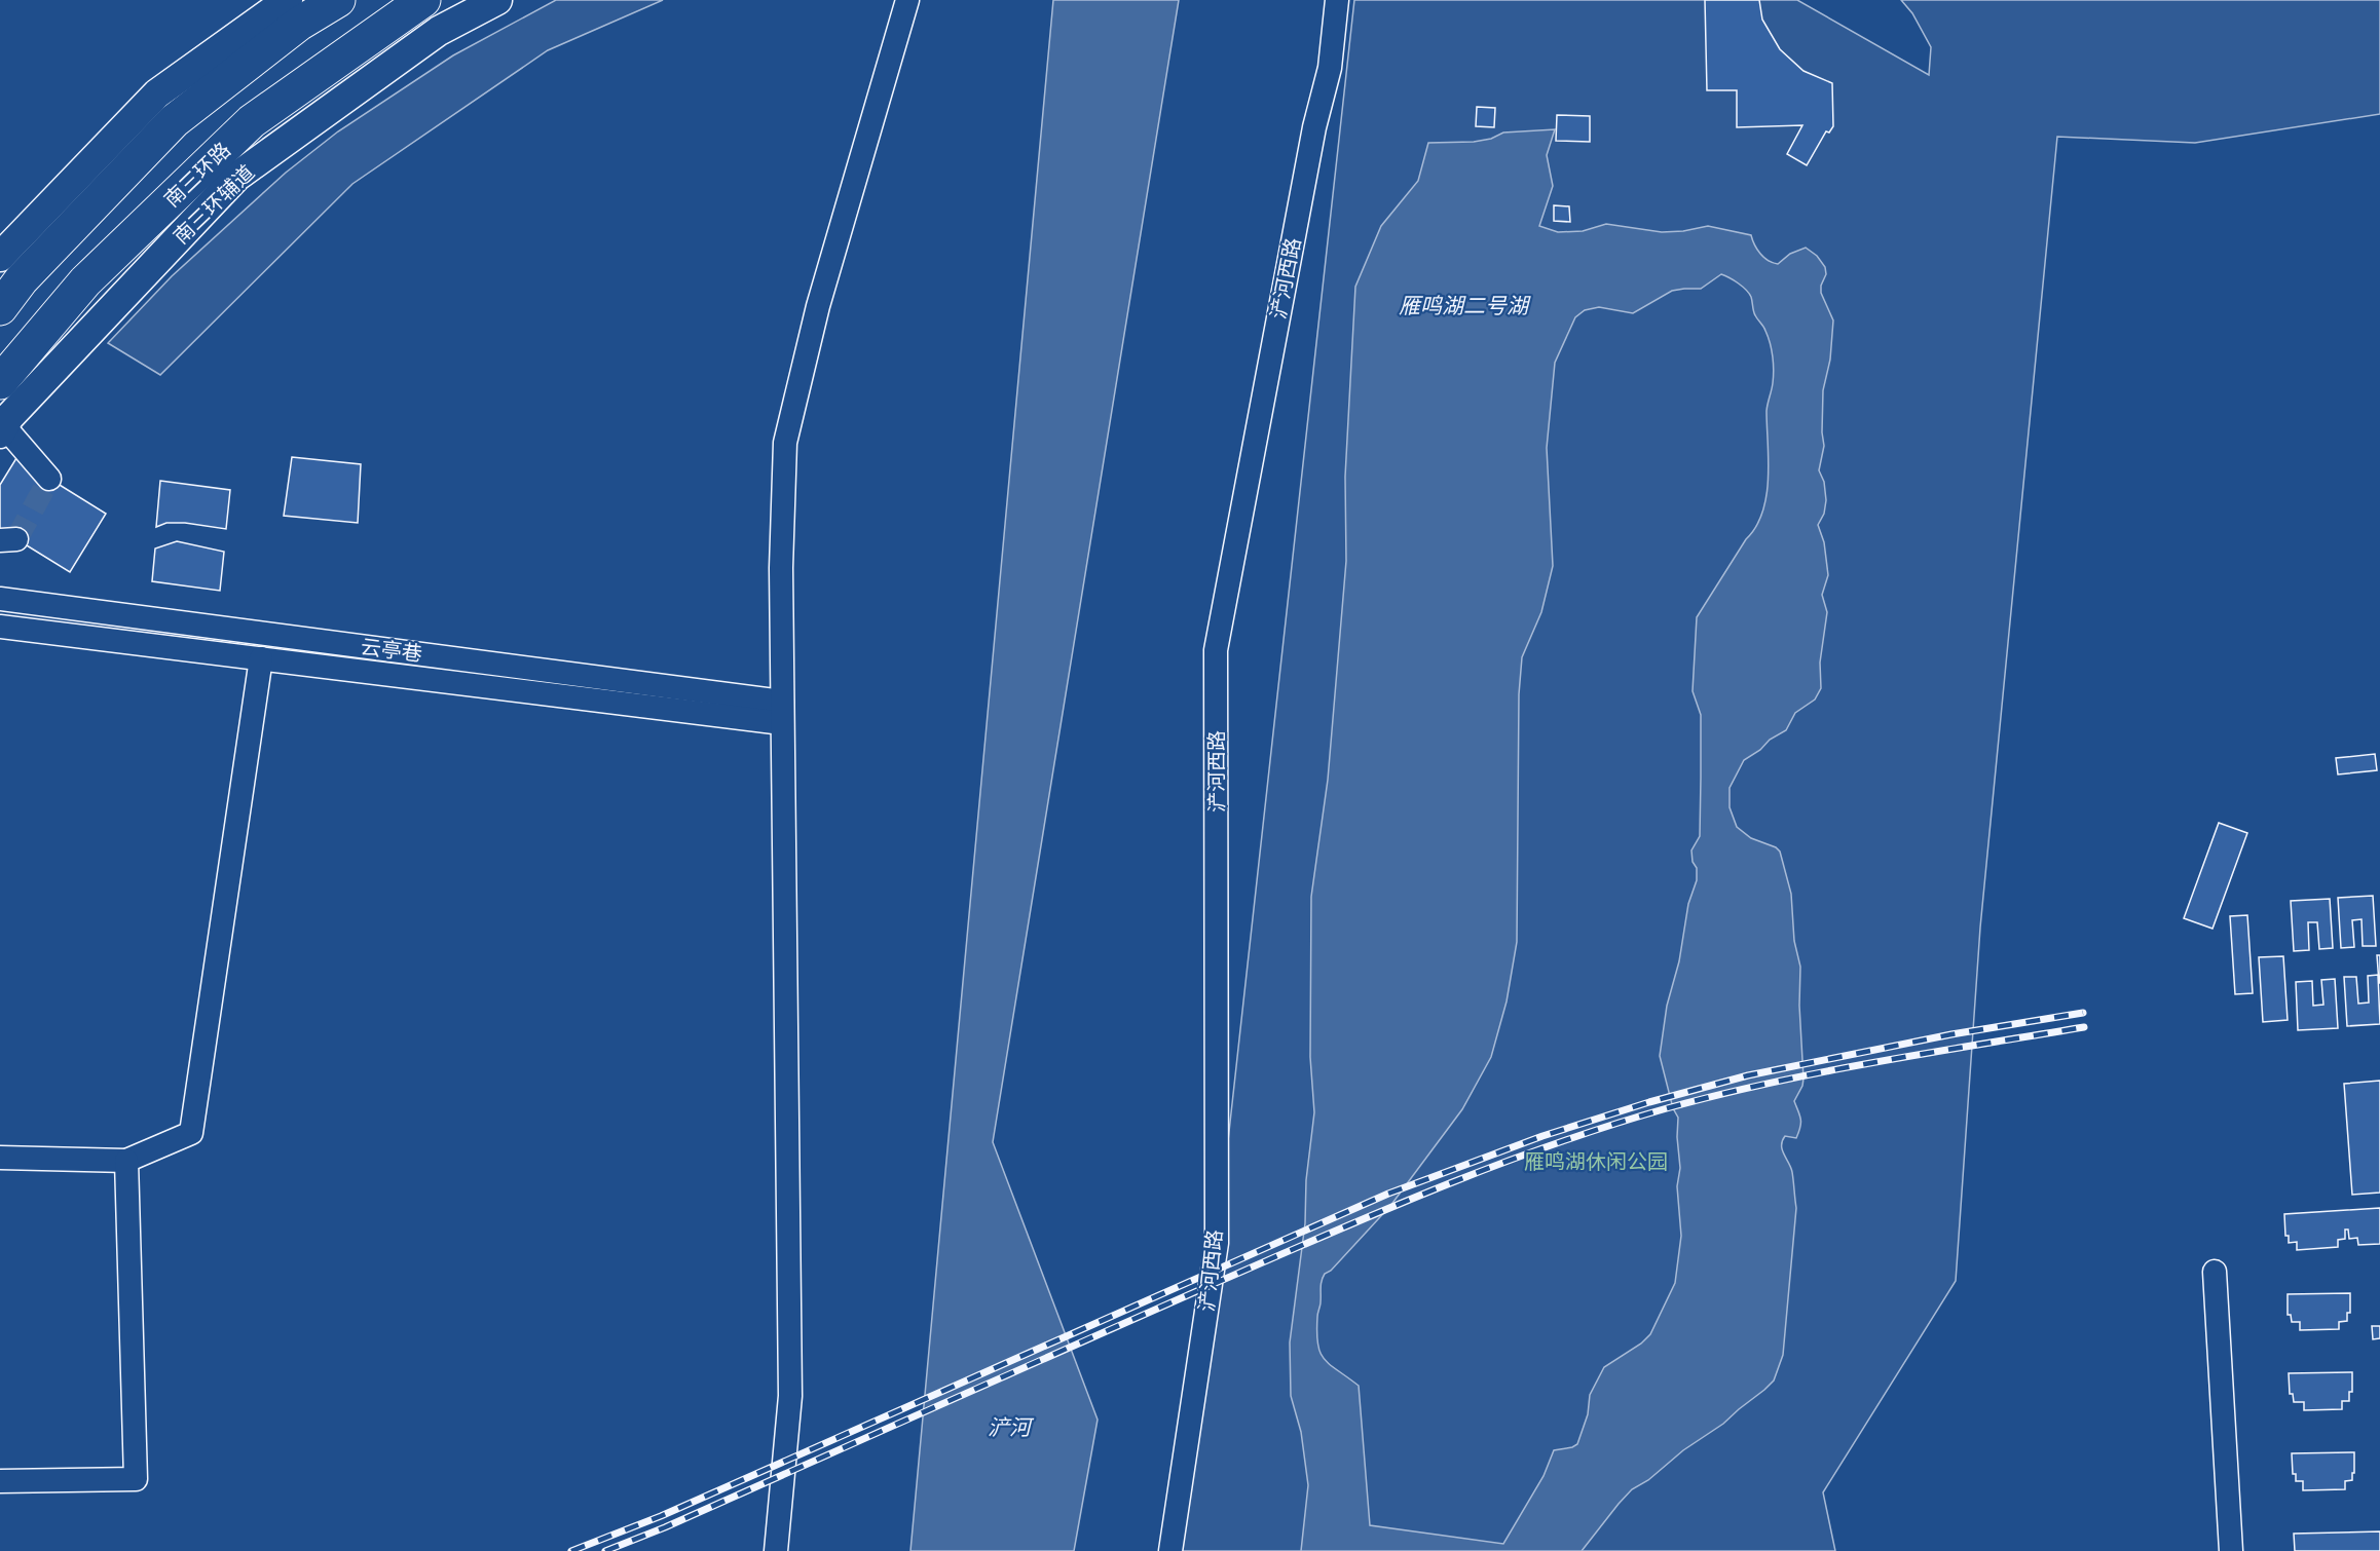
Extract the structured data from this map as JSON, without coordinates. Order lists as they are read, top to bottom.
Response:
{
  "streets": {
    "highway": ["南三环路"],
    "main road": ["南三环辅道"],
    "street": ["浐河西路", "云亭巷"]
  },
  "water": ["雁鸣湖二号湖", "浐河"],
  "parks": ["雁鸣湖休闲公园"]
}
